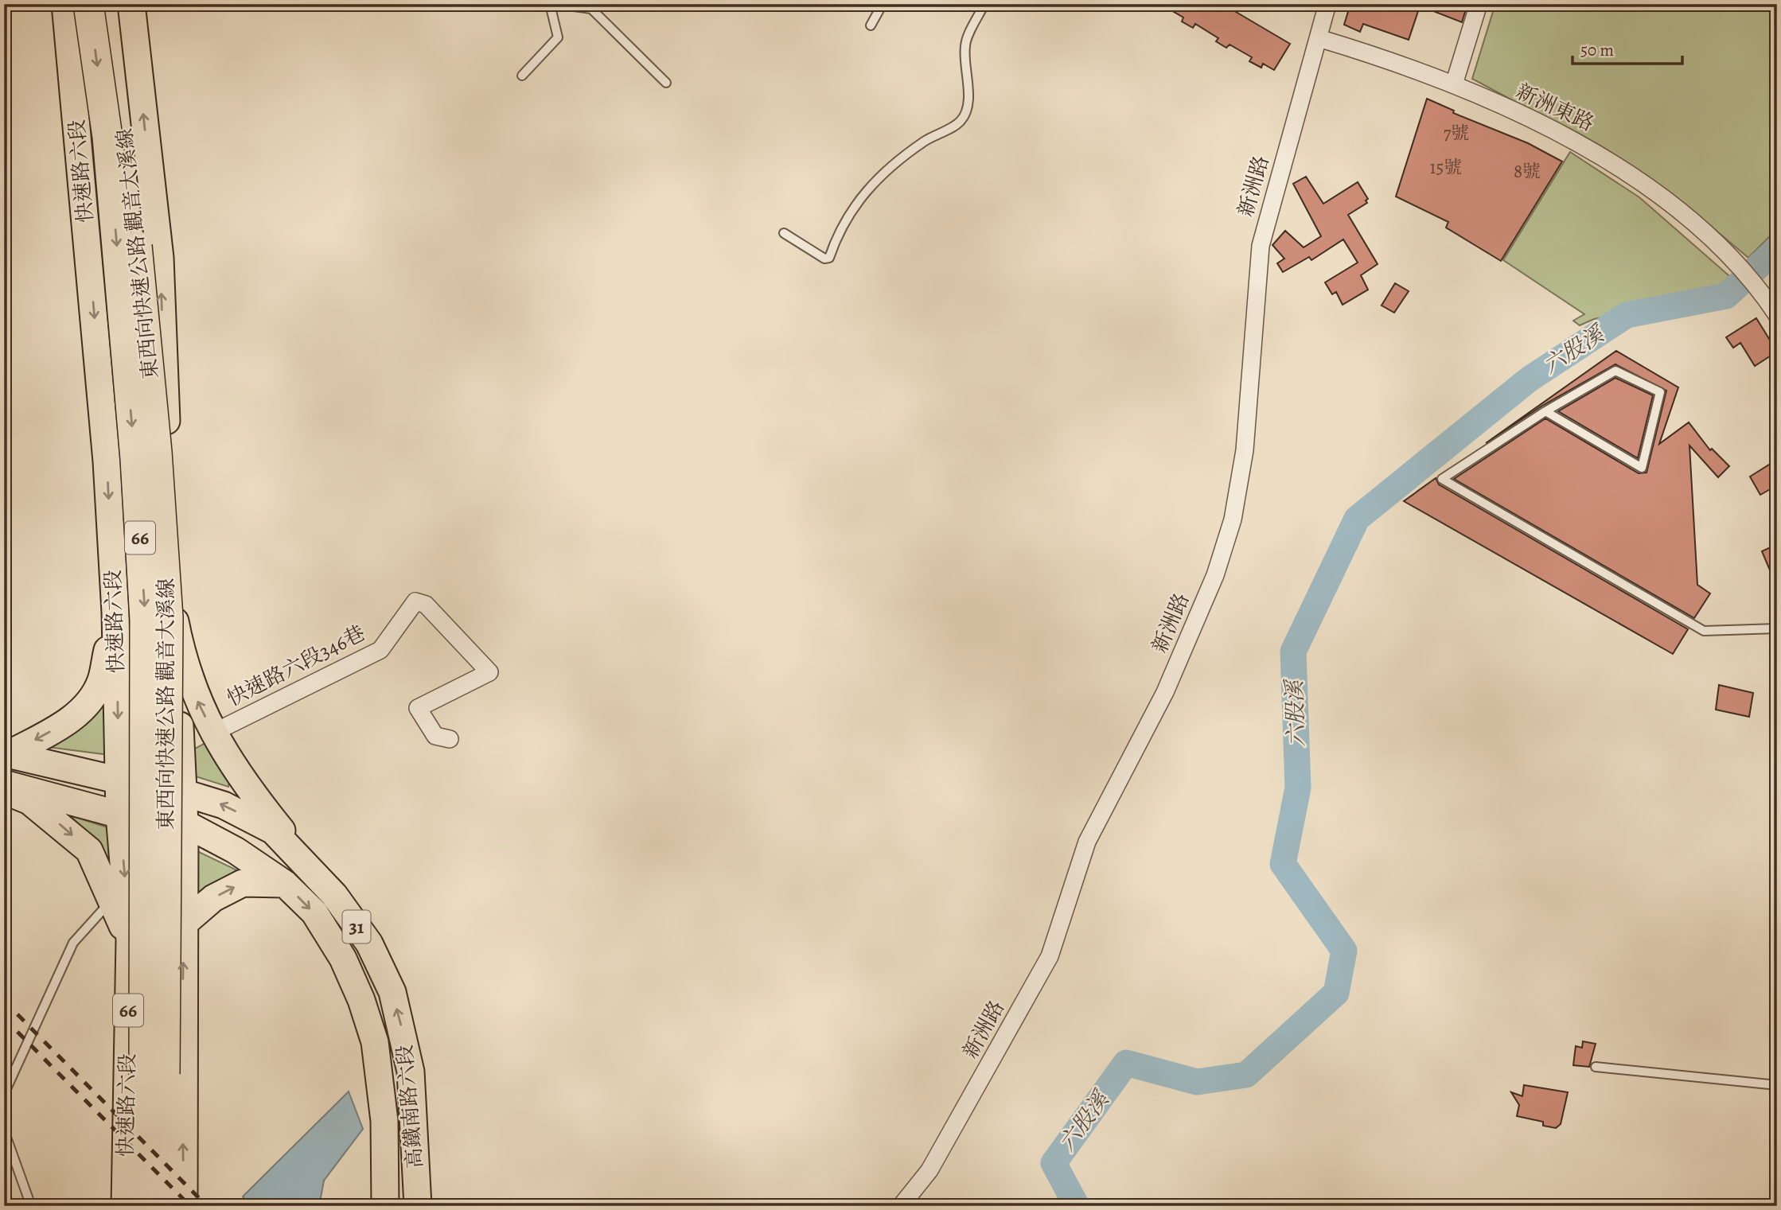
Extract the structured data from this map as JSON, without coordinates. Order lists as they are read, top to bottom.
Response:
{
  "streets": {
    "highway": ["東西向快速公路 觀音大溪線", "66"],
    "main road": ["快速路六段", "31", "高鐵南路六段"],
    "street": ["新洲東路", "新洲路", "快速路六段346巷"]
  },
  "crossings": [
    ["新洲東路", "新洲路"],
    ["快速路六段", "高鐵南路六段"],
    ["66", "31"],
    ["66", "高鐵南路六段"],
    ["快速路六段346巷", "31"],
    ["31", "高鐵南路六段"]
  ],
  "water": ["六股溪"],
  "house_numbers": ["7號", "15號", "8號"],
  "scale_bar": "50 m"
}
